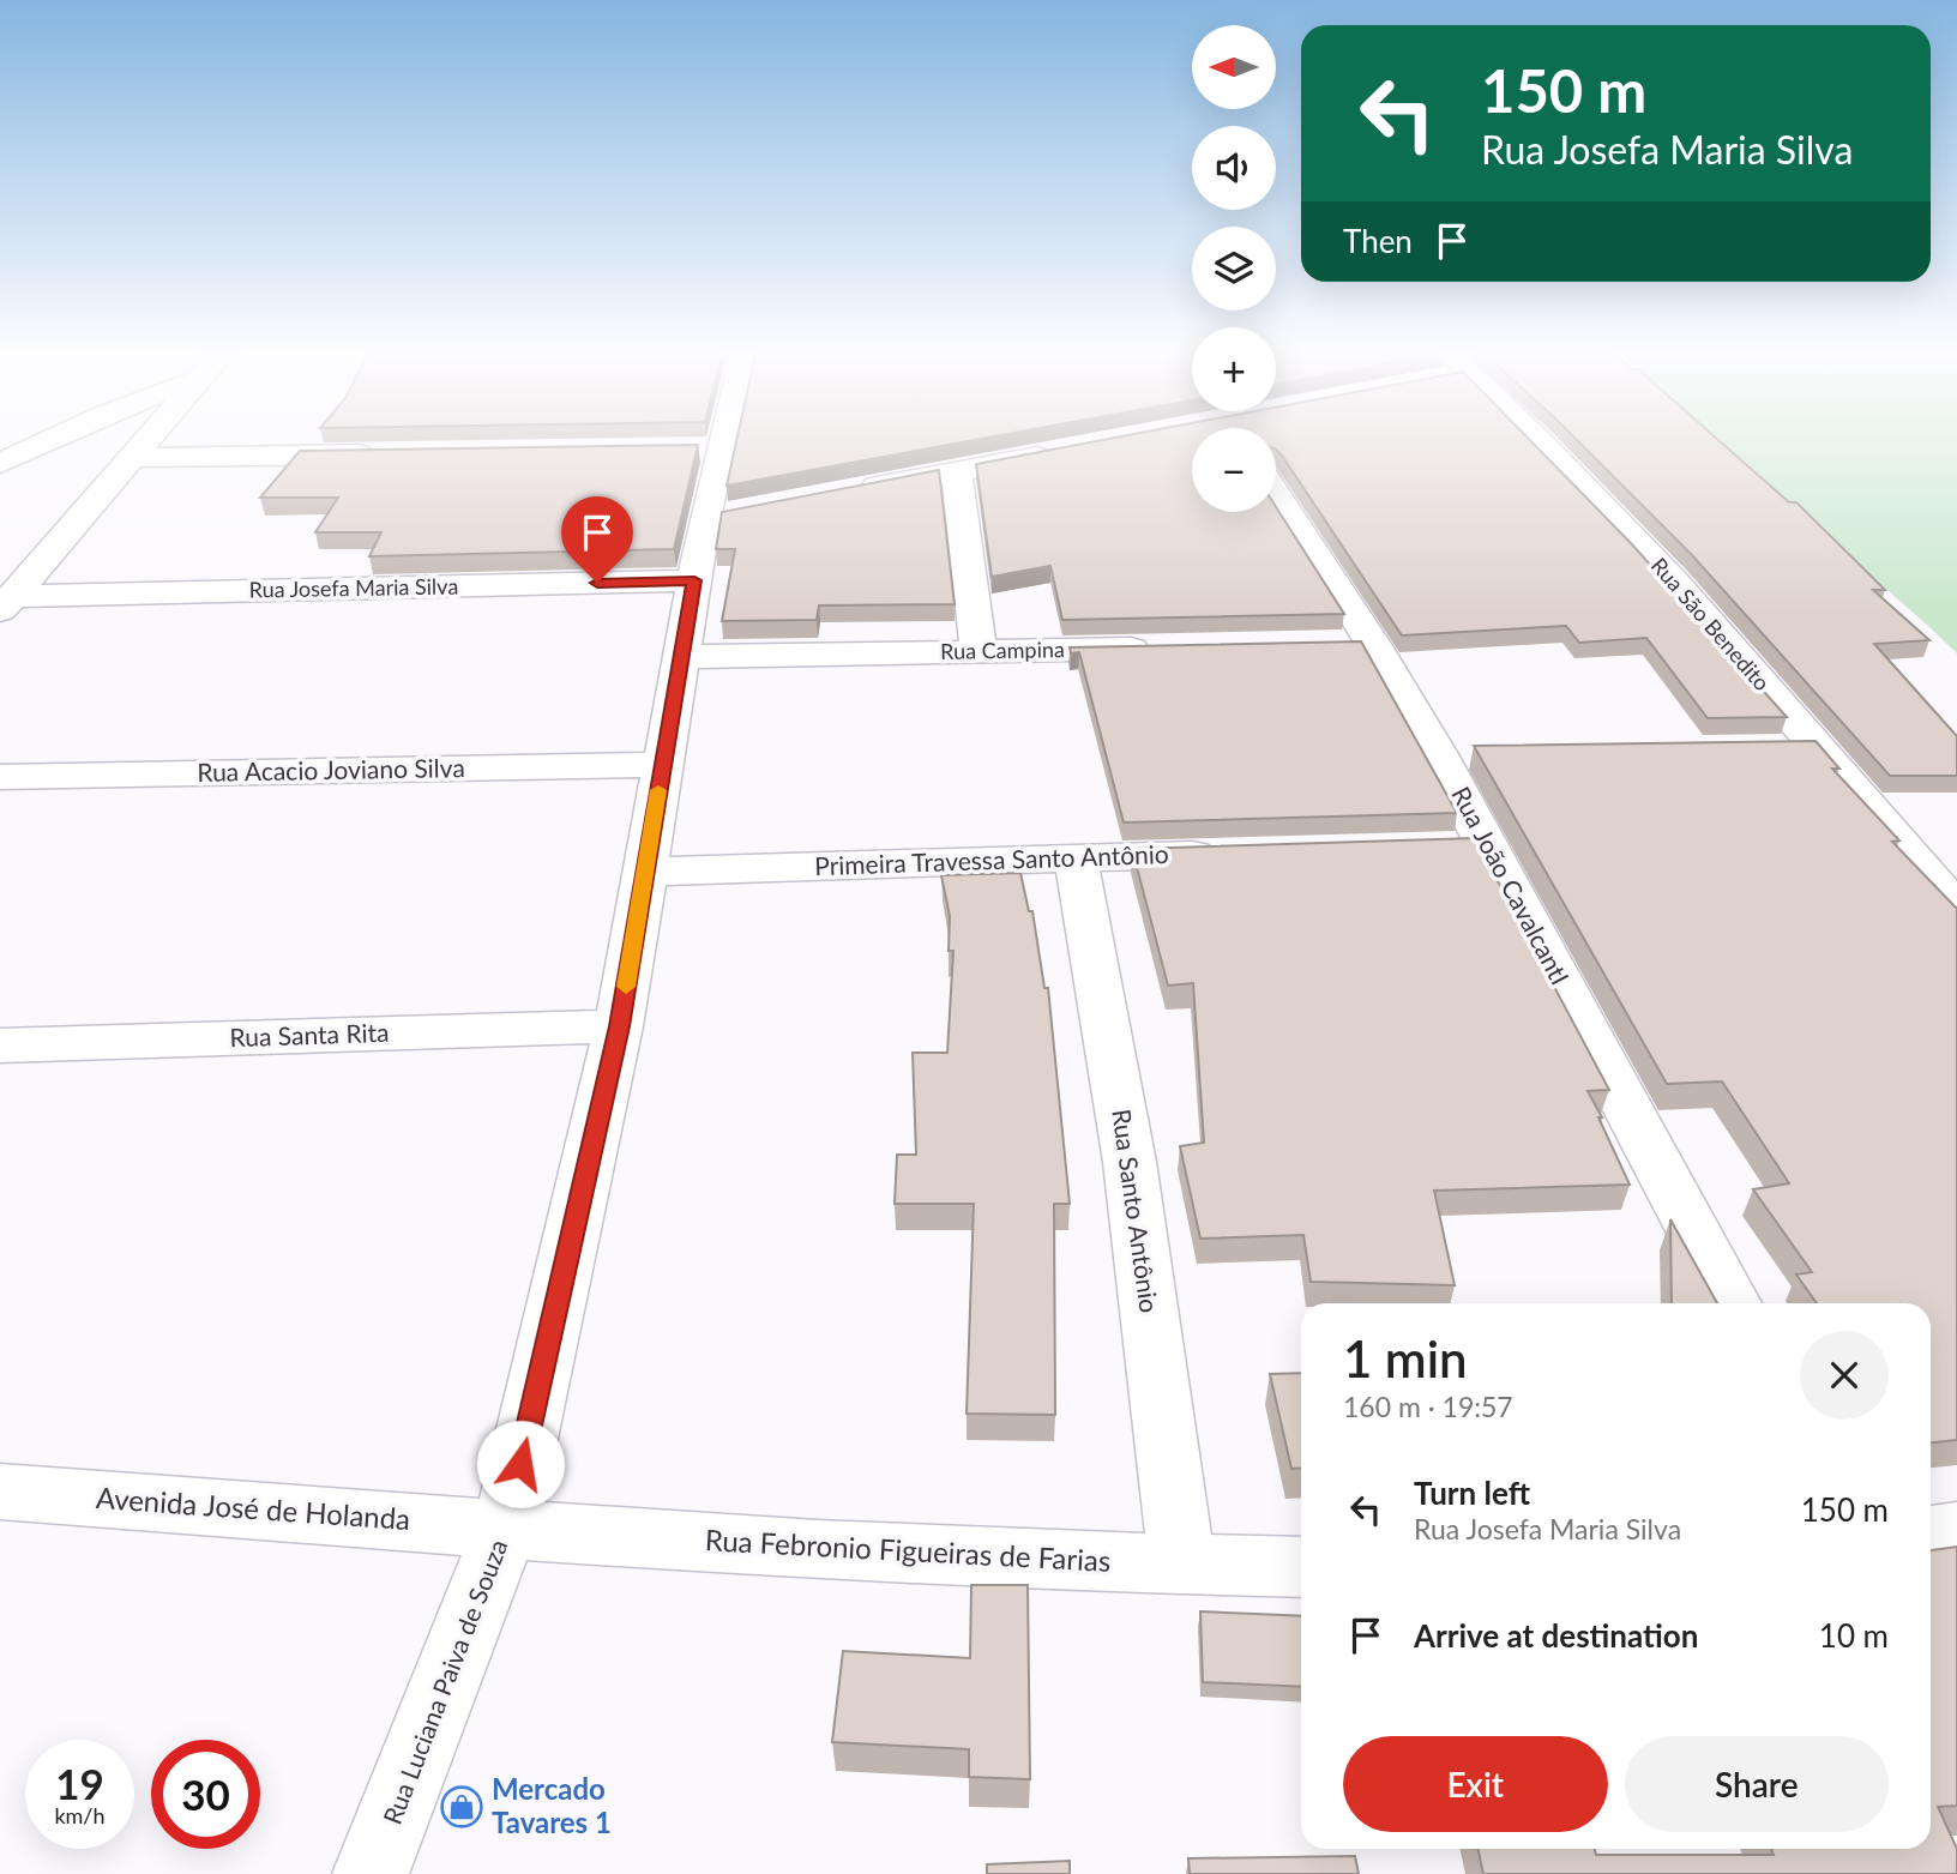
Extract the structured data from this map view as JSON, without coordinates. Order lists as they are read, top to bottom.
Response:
{
  "streets": {
    "street": [
      "Rua Josefa Maria Silva",
      "Rua São Benedito",
      "Rua Campina",
      "Rua Acacio Joviano Silva",
      "Primeira Travessa Santo Antônio",
      "Rua João CavalcantI",
      "Rua Santa Rita",
      "Rua Santo Antônio",
      "Avenida José de Holanda",
      "Rua Febronio Figueiras de Farias",
      "Rua Luciana Paiva de Souza"
    ]
  },
  "crossings": [
    ["Rua Josefa Maria Silva", "Rua Luciana Paiva de Souza"],
    ["Rua Campina", "Rua Luciana Paiva de Souza"],
    ["Rua Acacio Joviano Silva", "Rua Luciana Paiva de Souza"],
    ["Primeira Travessa Santo Antônio", "Rua Santo Antônio"],
    ["Primeira Travessa Santo Antônio", "Rua Luciana Paiva de Souza"],
    ["Rua Santa Rita", "Rua Luciana Paiva de Souza"],
    ["Rua Santo Antônio", "Rua Febronio Figueiras de Farias"],
    ["Avenida José de Holanda", "Rua Febronio Figueiras de Farias"],
    ["Avenida José de Holanda", "Rua Luciana Paiva de Souza"],
    ["Rua Febronio Figueiras de Farias", "Rua Luciana Paiva de Souza"]
  ],
  "places": {
    "shop": ["Mercado Tavares 1"]
  },
  "north": "left",
  "page": {
    "map_buttons": ["+", "−"],
    "turn": ["150 m", "Rua Josefa Maria Silva"],
    "then": "Then",
    "heading": ["1 min", "160 m · 19:57"],
    "list": [
      {
        "name": "Turn left",
        "note": "Rua Josefa Maria Silva",
        "value": "150 m"
      },
      {
        "name": "Arrive at destination",
        "value": "10 m"
      }
    ],
    "buttons": ["Exit", "Share"],
    "speed": "19 km/h",
    "limit": "30"
  }
}
